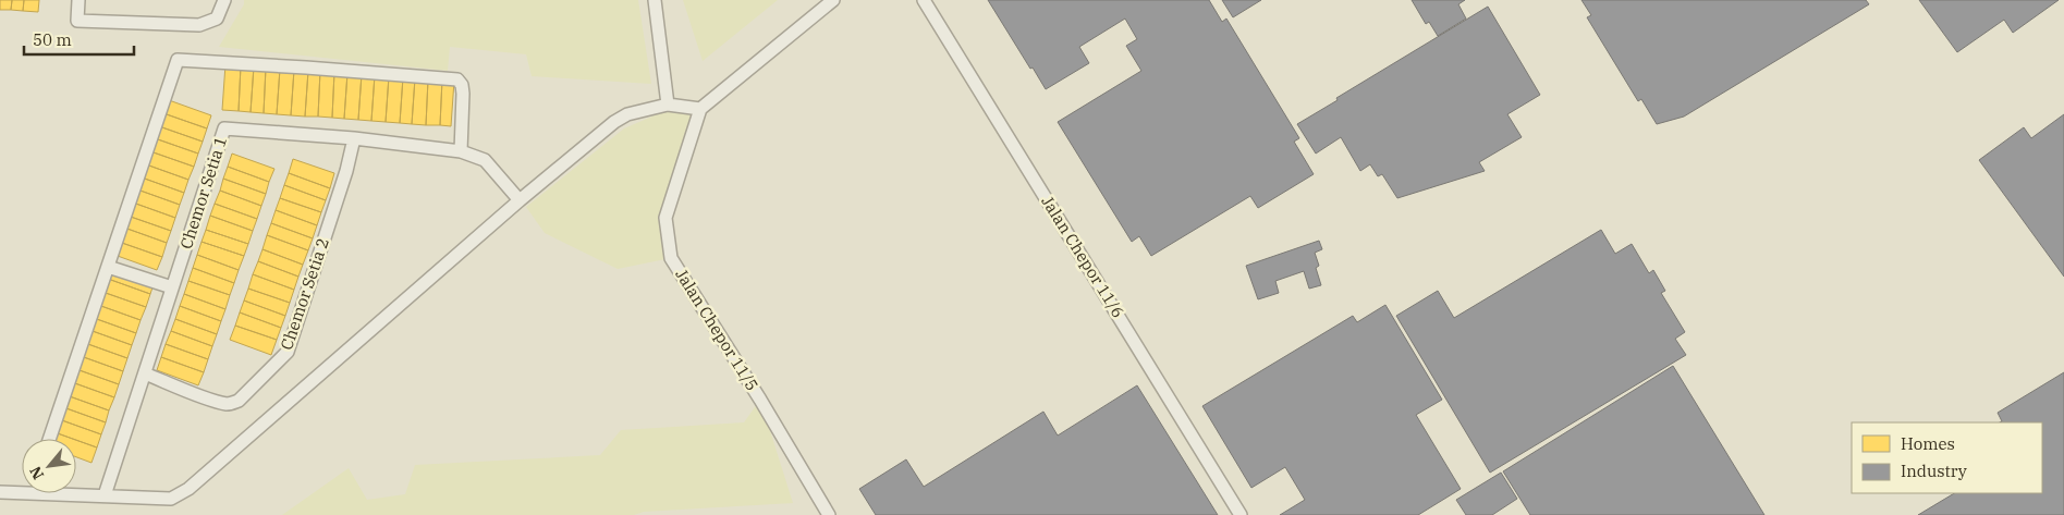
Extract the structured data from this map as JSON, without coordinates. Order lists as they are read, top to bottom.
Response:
{
  "streets": {
    "street": [
      "Chemor Setia 1",
      "Jalan Chepor 11/6",
      "Chemor Setia 2",
      "Jalan Chepor 11/5"
    ]
  },
  "crossings": [
    ["Chemor Setia 1", "Chemor Setia 2"]
  ],
  "legend": ["Homes", "Industry"],
  "scale_bar": "50 m",
  "north": "bottom left"
}
